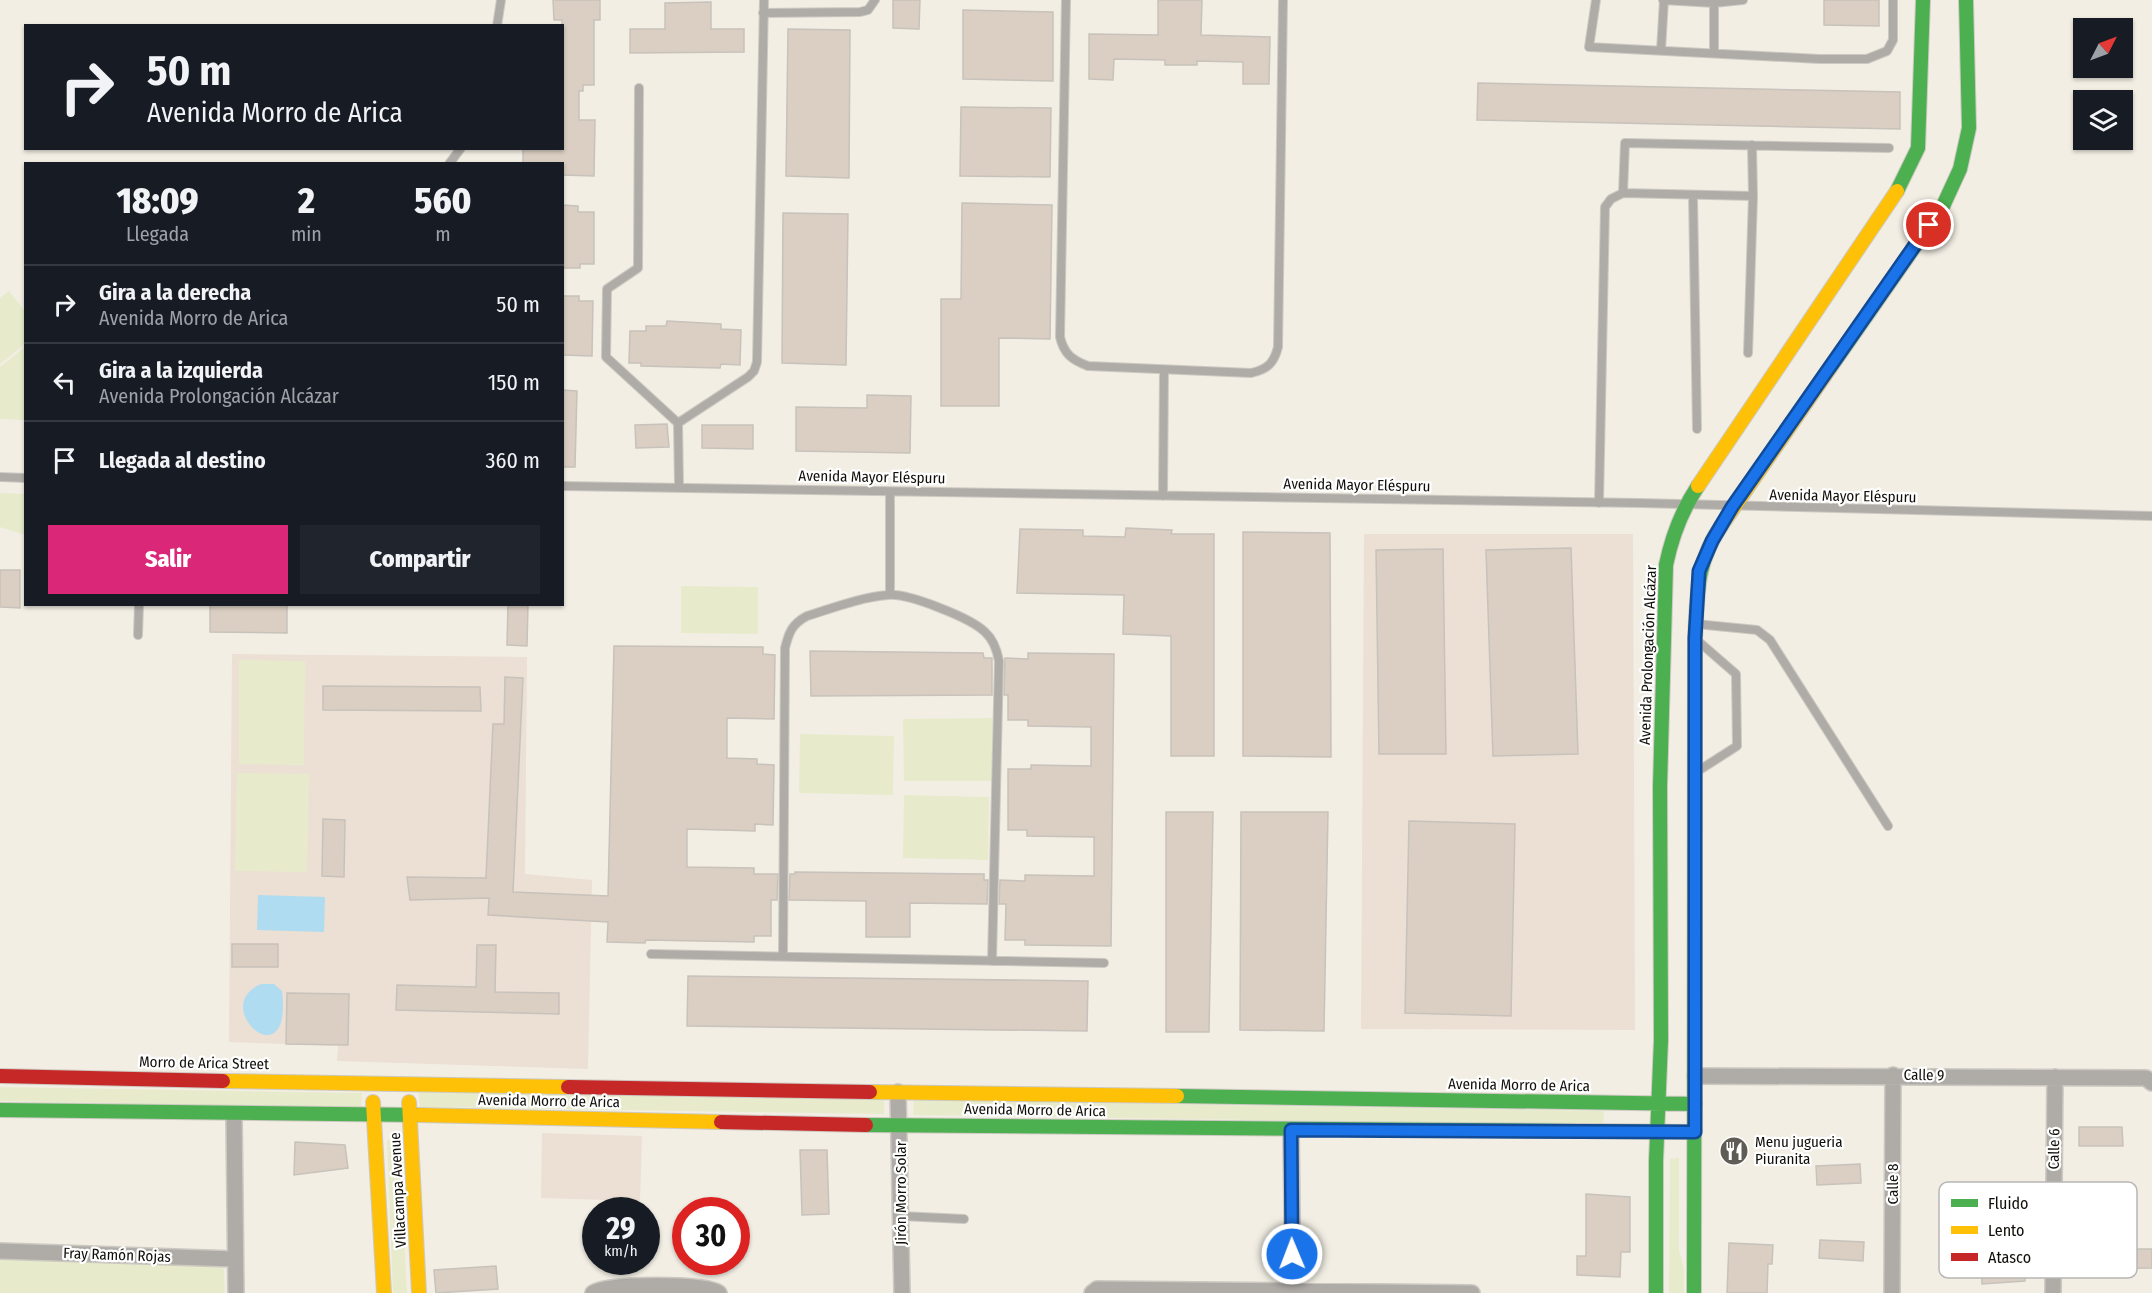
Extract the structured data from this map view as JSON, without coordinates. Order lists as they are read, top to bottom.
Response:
{
  "streets": {
    "main road": [
      "Avenida Prolongación Alcázar",
      "Morro de Arica Street",
      "Avenida Morro de Arica",
      "Villacampa Avenue"
    ],
    "street": [
      "Calle 9",
      "Calle 6",
      "Calle 8",
      "Jirón Morro Solar",
      "Fray Ramón Rojas"
    ],
    "lane": ["Avenida Mayor Eléspuru"]
  },
  "crossings": [
    ["Avenida Mayor Eléspuru", "Avenida Prolongación Alcázar"],
    ["Avenida Prolongación Alcázar", "Calle 9"],
    ["Avenida Prolongación Alcázar", "Avenida Morro de Arica"],
    ["Morro de Arica Street", "Avenida Morro de Arica"],
    ["Morro de Arica Street", "Villacampa Avenue"],
    ["Calle 9", "Calle 6"],
    ["Calle 9", "Calle 8"],
    ["Avenida Morro de Arica", "Villacampa Avenue"],
    ["Avenida Morro de Arica", "Jirón Morro Solar"]
  ],
  "places": {
    "restaurant": ["Menu jugueria Piuranita"]
  },
  "legend": ["Fluido", "Lento", "Atasco"],
  "north": "top right",
  "page": {
    "turn": ["50 m", "Avenida Morro de Arica"],
    "eta": [
      "18:09",
      "Llegada",
      "2",
      "min",
      "560",
      "m"
    ],
    "list": [
      {
        "name": "Gira a la derecha",
        "note": "Avenida Morro de Arica",
        "value": "50 m"
      },
      {
        "name": "Gira a la izquierda",
        "note": "Avenida Prolongación Alcázar",
        "value": "150 m"
      },
      {
        "name": "Llegada al destino",
        "value": "360 m"
      }
    ],
    "buttons": ["Salir", "Compartir"],
    "speed": "29 km/h",
    "limit": "30"
  }
}
